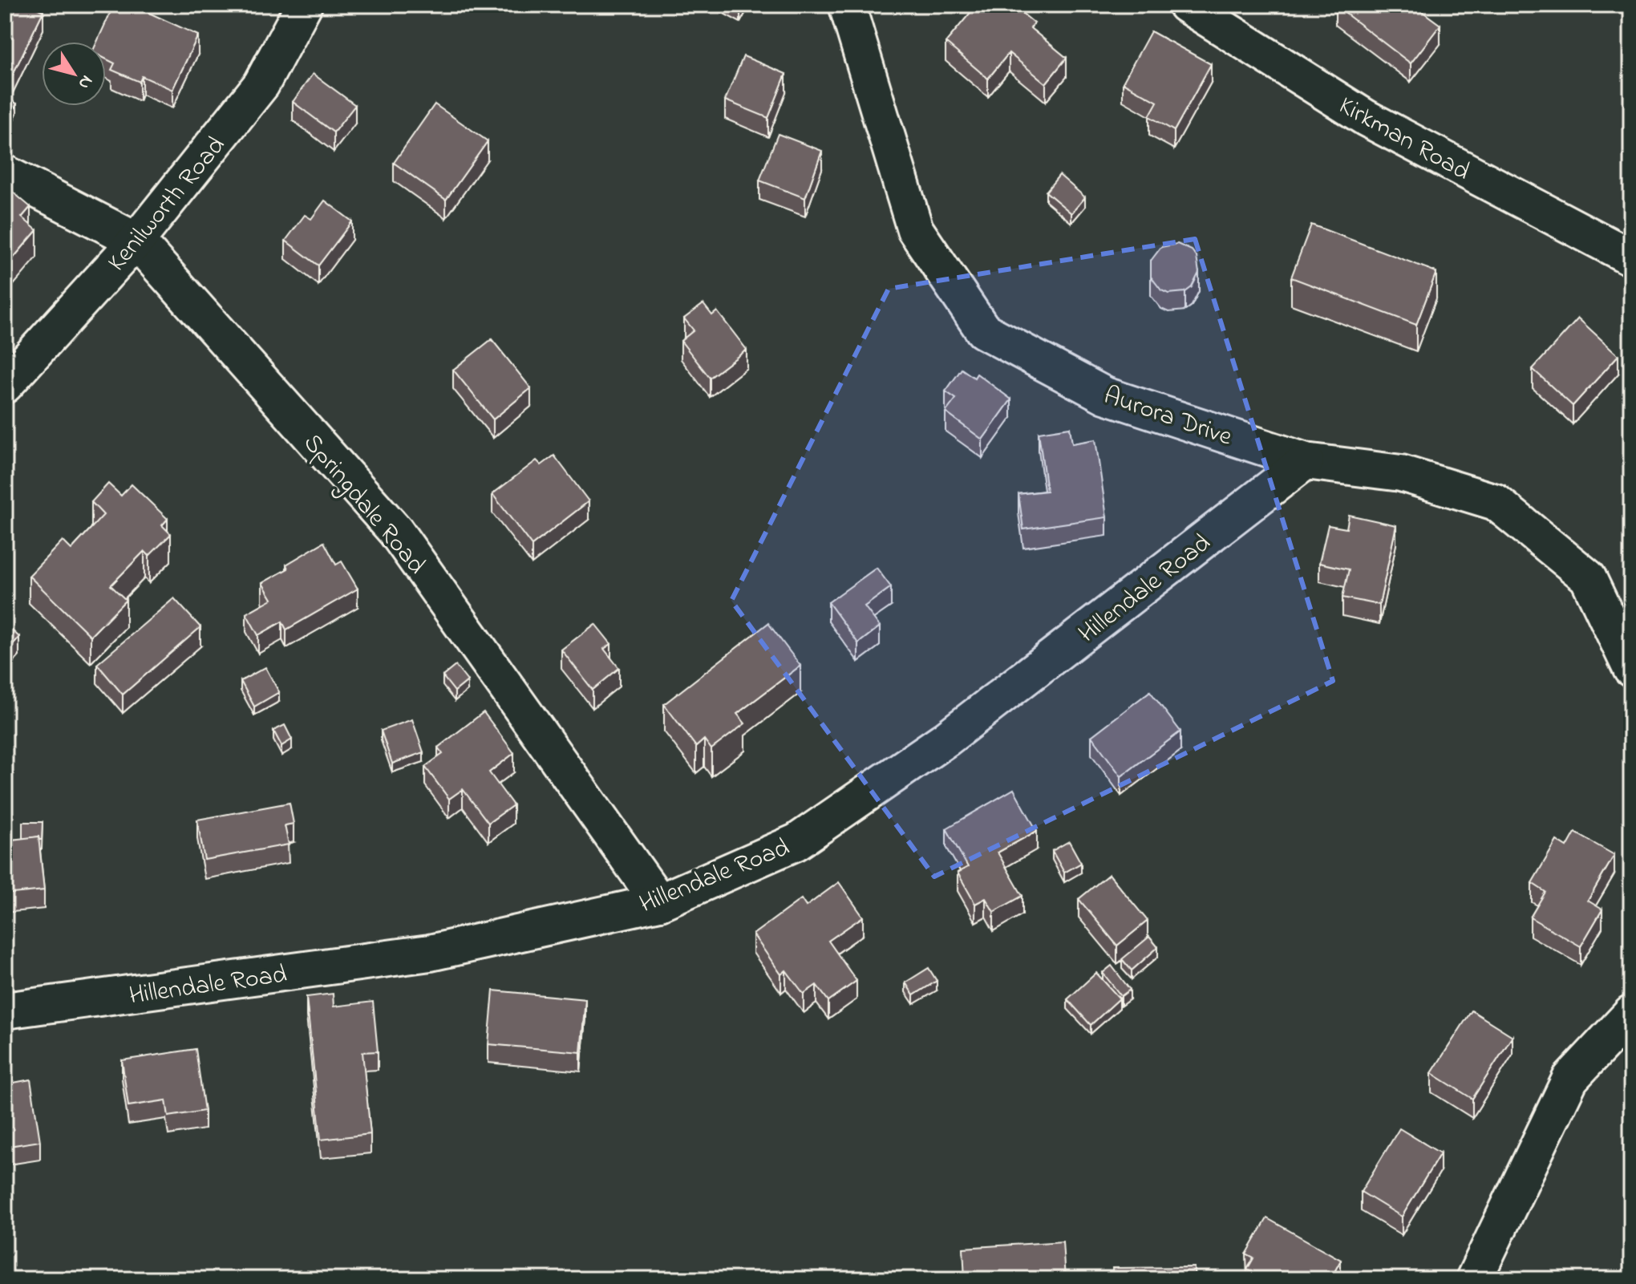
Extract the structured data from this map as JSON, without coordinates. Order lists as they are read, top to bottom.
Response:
{
  "streets": {
    "street": [
      "Kirkman Road",
      "Kenilworth Road",
      "Aurora Drive",
      "Springdale Road",
      "Hillendale Road"
    ]
  },
  "crossings": [
    ["Kenilworth Road", "Springdale Road"],
    ["Aurora Drive", "Hillendale Road"],
    ["Springdale Road", "Hillendale Road"]
  ],
  "north": "bottom right"
}
